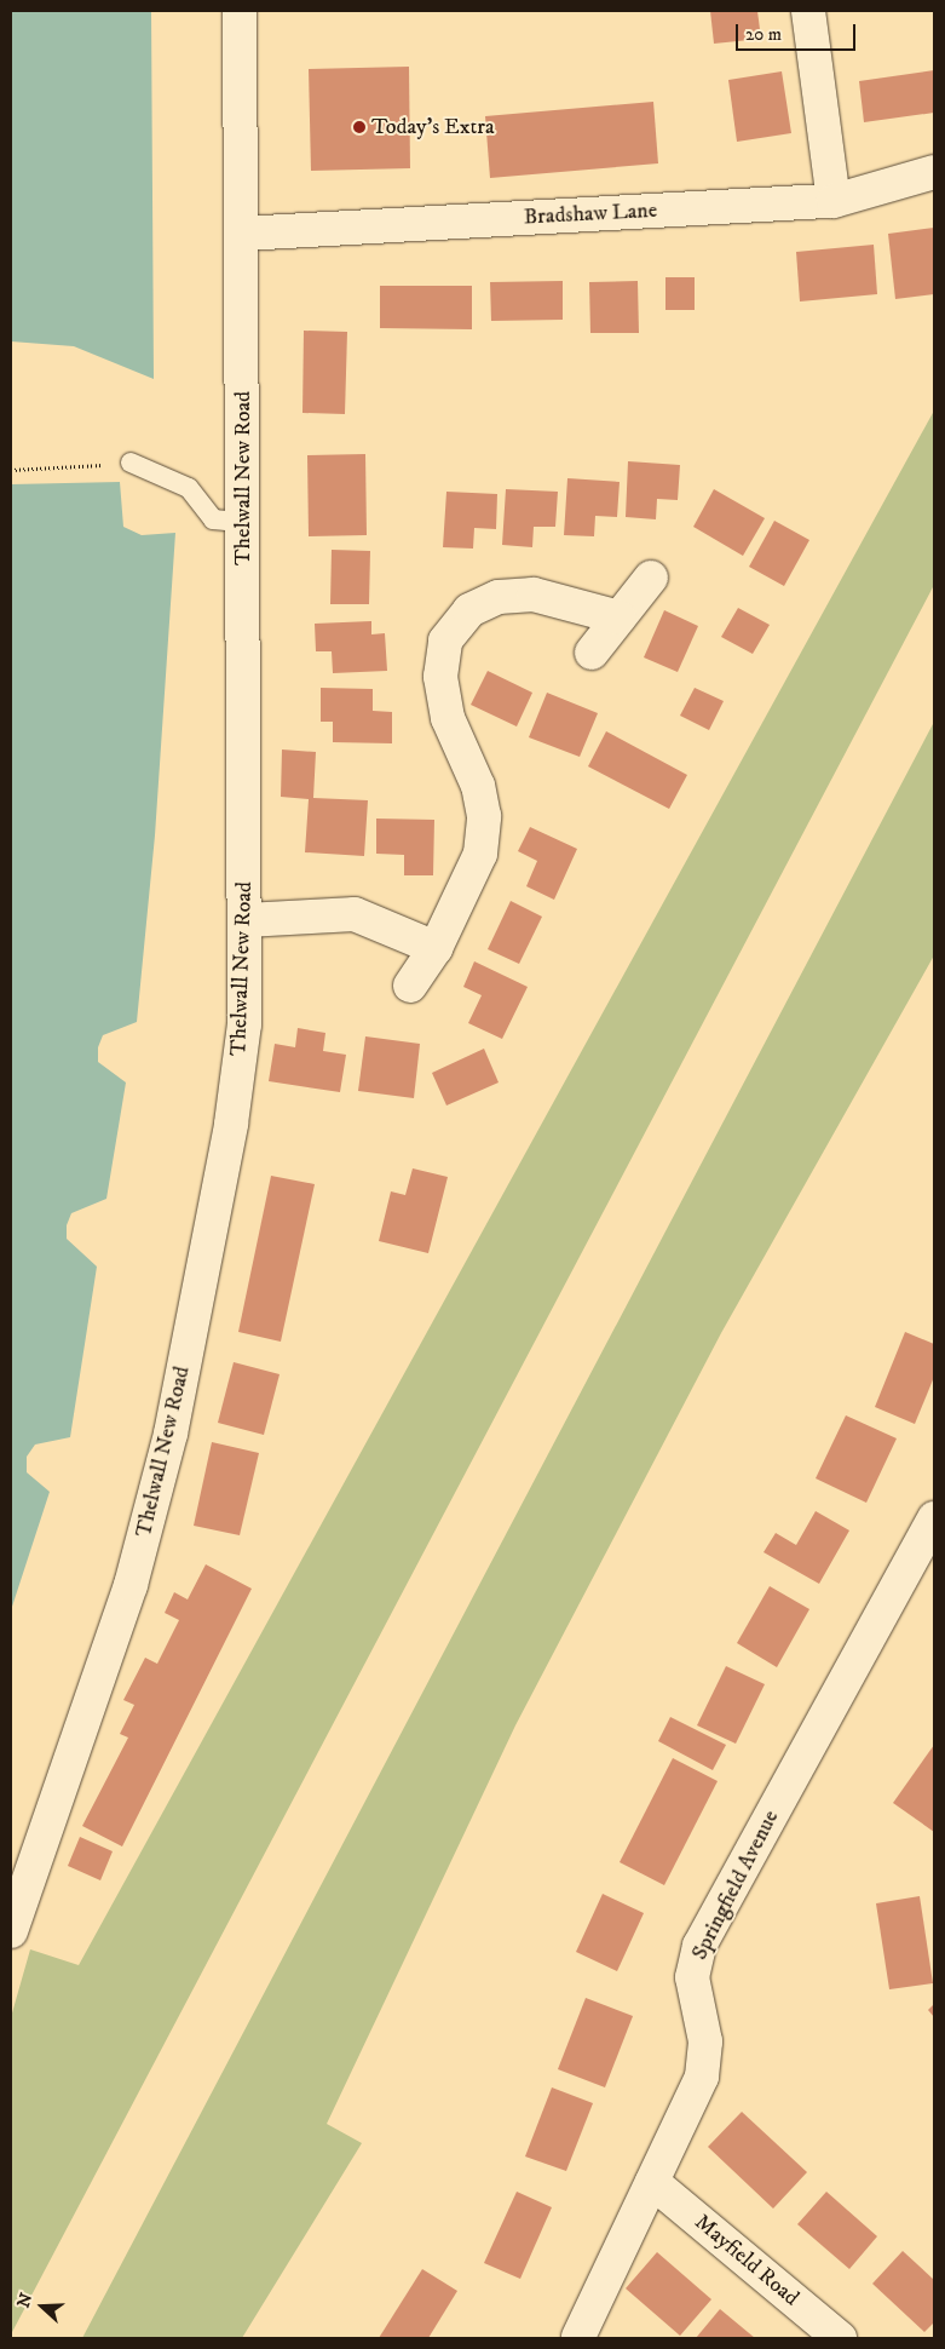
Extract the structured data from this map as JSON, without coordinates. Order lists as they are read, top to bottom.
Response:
{
  "streets": {
    "street": [
      "Bradshaw Lane",
      "Thelwall New Road",
      "Springfield Avenue",
      "Mayfield Road"
    ]
  },
  "crossings": [
    ["Bradshaw Lane", "Thelwall New Road"],
    ["Springfield Avenue", "Mayfield Road"]
  ],
  "places": ["Today's Extra"],
  "scale_bar": "20 m",
  "north": "left"
}
